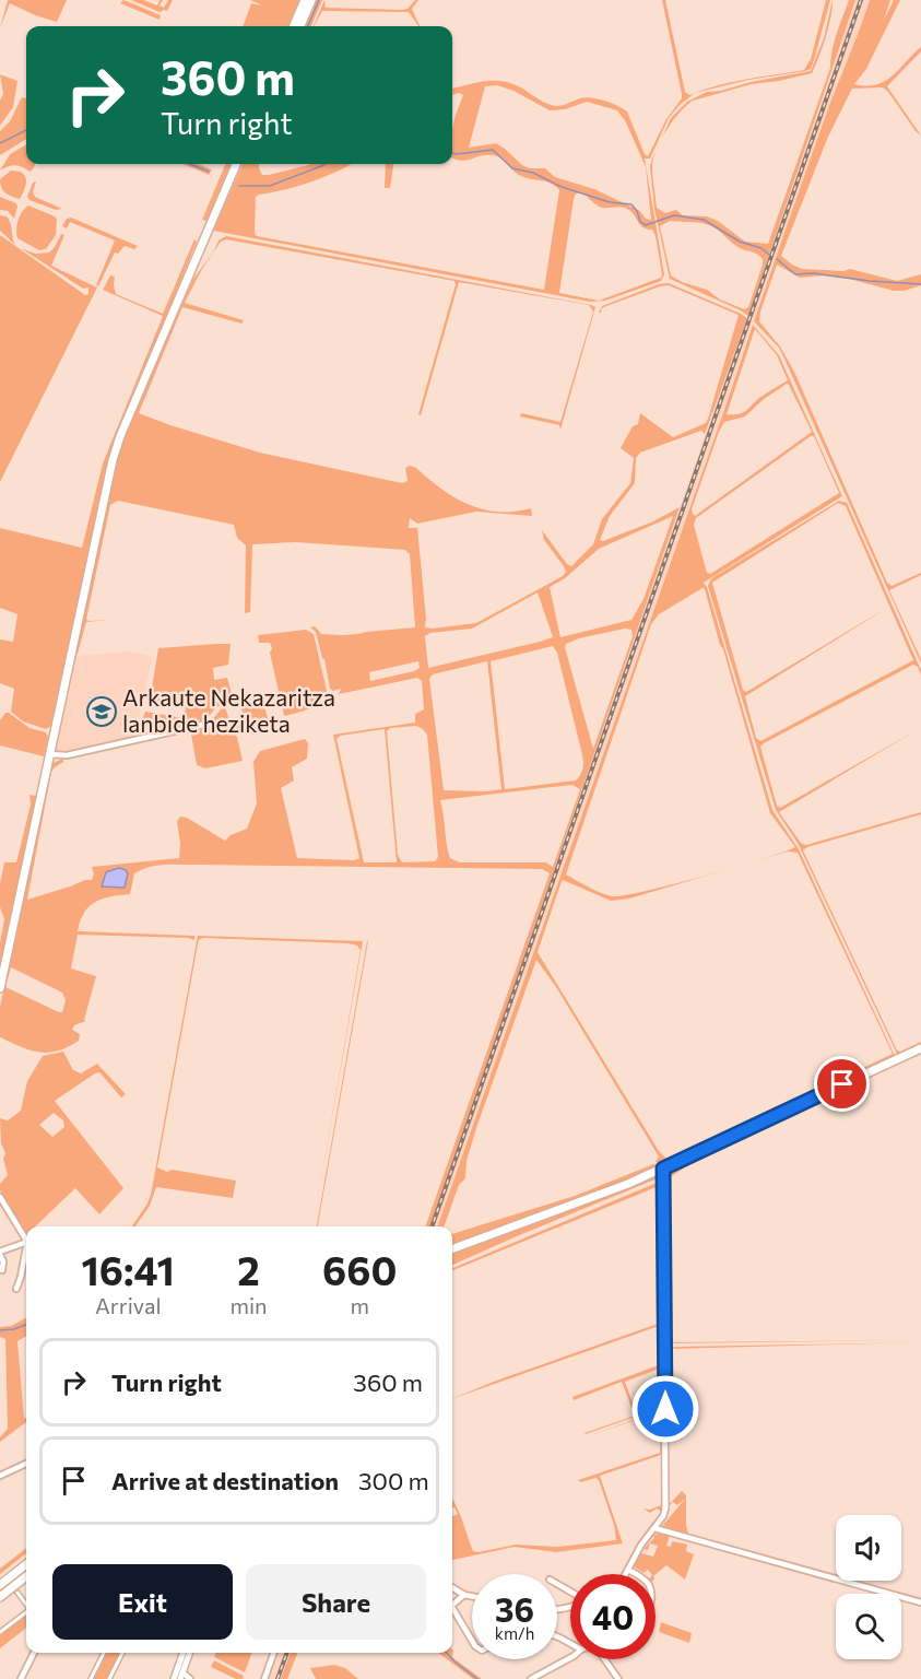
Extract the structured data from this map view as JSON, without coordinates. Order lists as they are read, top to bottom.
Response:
{
  "places": {
    "school or university": ["Arkaute Nekazaritza lanbide heziketa"]
  },
  "page": {
    "turn": ["360 m", "Turn right"],
    "eta": [
      "16:41",
      "Arrival",
      "2",
      "min",
      "660",
      "m"
    ],
    "list": [
      {
        "name": "Turn right",
        "value": "360 m"
      },
      {
        "name": "Arrive at destination",
        "value": "300 m"
      }
    ],
    "buttons": ["Exit", "Share"],
    "speed": "36 km/h",
    "limit": "40"
  }
}
